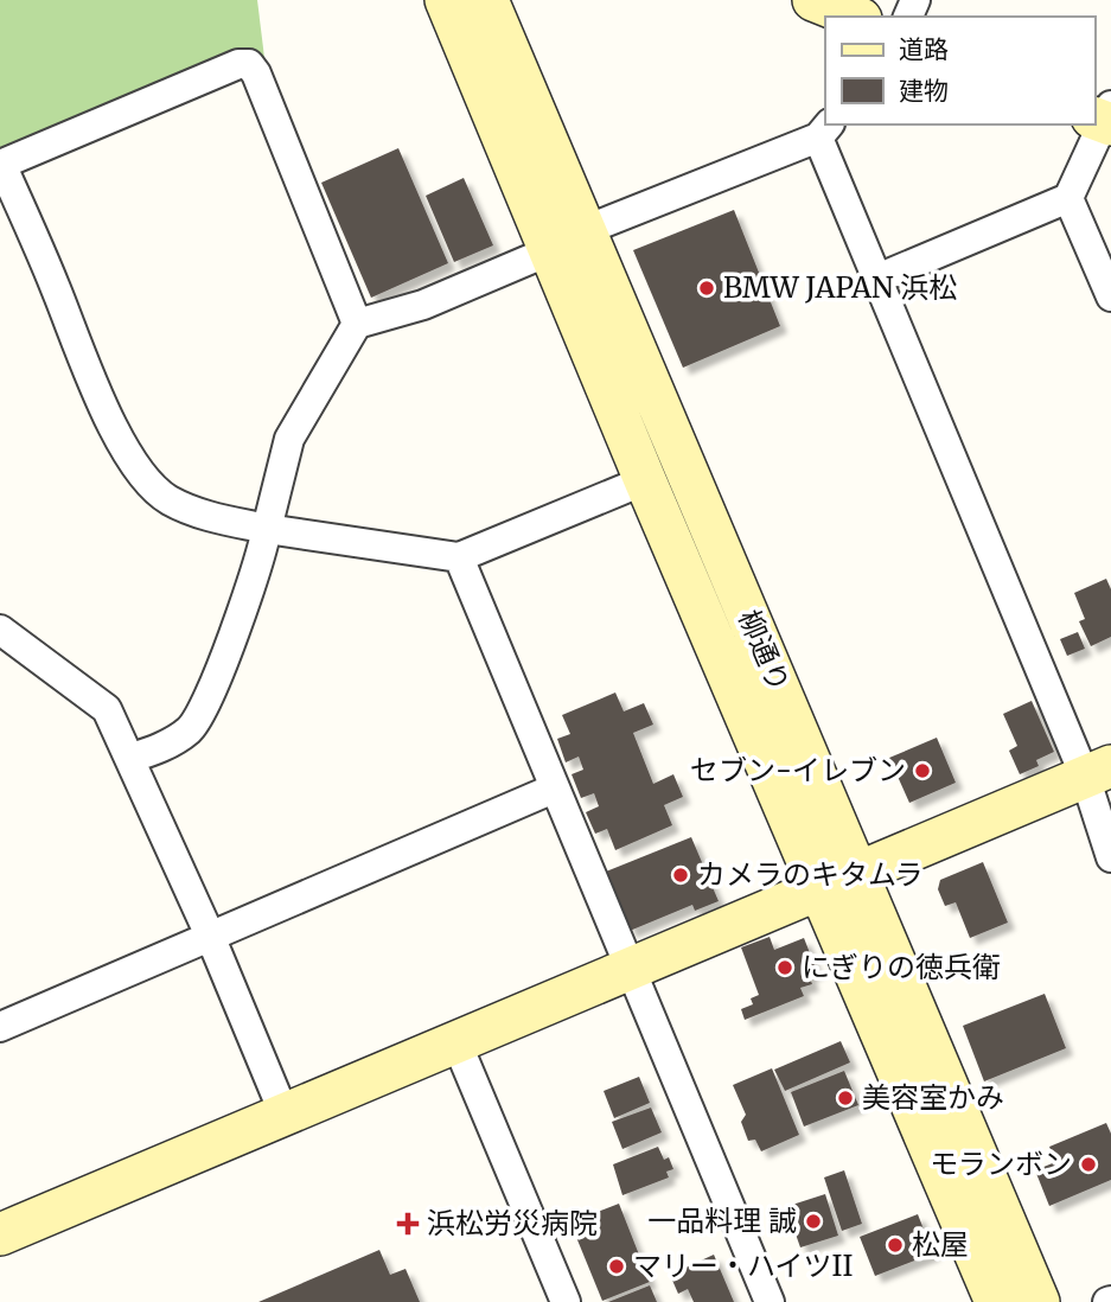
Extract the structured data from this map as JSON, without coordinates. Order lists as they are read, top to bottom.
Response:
{
  "streets": {
    "street": ["柳通り"]
  },
  "places": {
    "other": [
      "BMW JAPAN 浜松",
      "セブン-イレブン",
      "カメラのキタムラ",
      "にぎりの徳兵衛",
      "美容室かみ",
      "モランボン",
      "一品料理 誠",
      "松屋",
      "マリー・ハイツII"
    ],
    "health": ["浜松労災病院"]
  },
  "legend": ["道路", "建物"]
}
